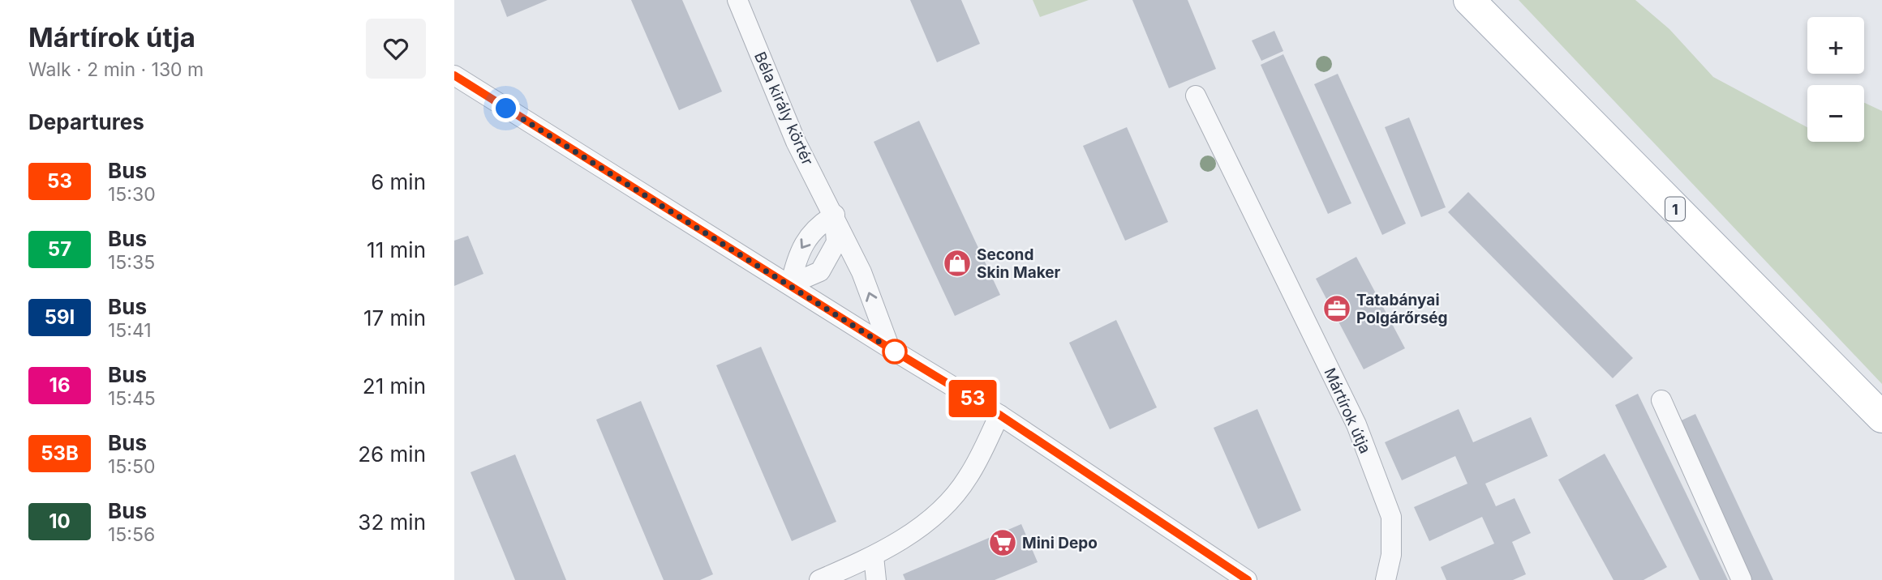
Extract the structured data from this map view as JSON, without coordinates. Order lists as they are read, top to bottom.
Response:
{
  "streets": {
    "main road": ["1"],
    "street": ["Béla király körtér", "Mártírok útja"]
  },
  "places": {
    "shop": ["Second Skin Maker"],
    "office": ["Tatabányai Polgárőrség"],
    "supermarket": ["Mini Depo"]
  },
  "lines": ["bus line 53"],
  "page": {
    "heading": [
      ["Mártírok útja", "Walk · 2 min · 130 m"],
      "Departures"
    ],
    "on_map": "53",
    "map_buttons": ["+", "−"],
    "list": [
      {
        "mark": "53",
        "name": "Bus",
        "note": "15:30",
        "value": "6 min"
      },
      {
        "mark": "57",
        "name": "Bus",
        "note": "15:35",
        "value": "11 min"
      },
      {
        "mark": "59I",
        "name": "Bus",
        "note": "15:41",
        "value": "17 min"
      },
      {
        "mark": "16",
        "name": "Bus",
        "note": "15:45",
        "value": "21 min"
      },
      {
        "mark": "53B",
        "name": "Bus",
        "note": "15:50",
        "value": "26 min"
      },
      {
        "mark": "10",
        "name": "Bus",
        "note": "15:56",
        "value": "32 min"
      }
    ]
  }
}
